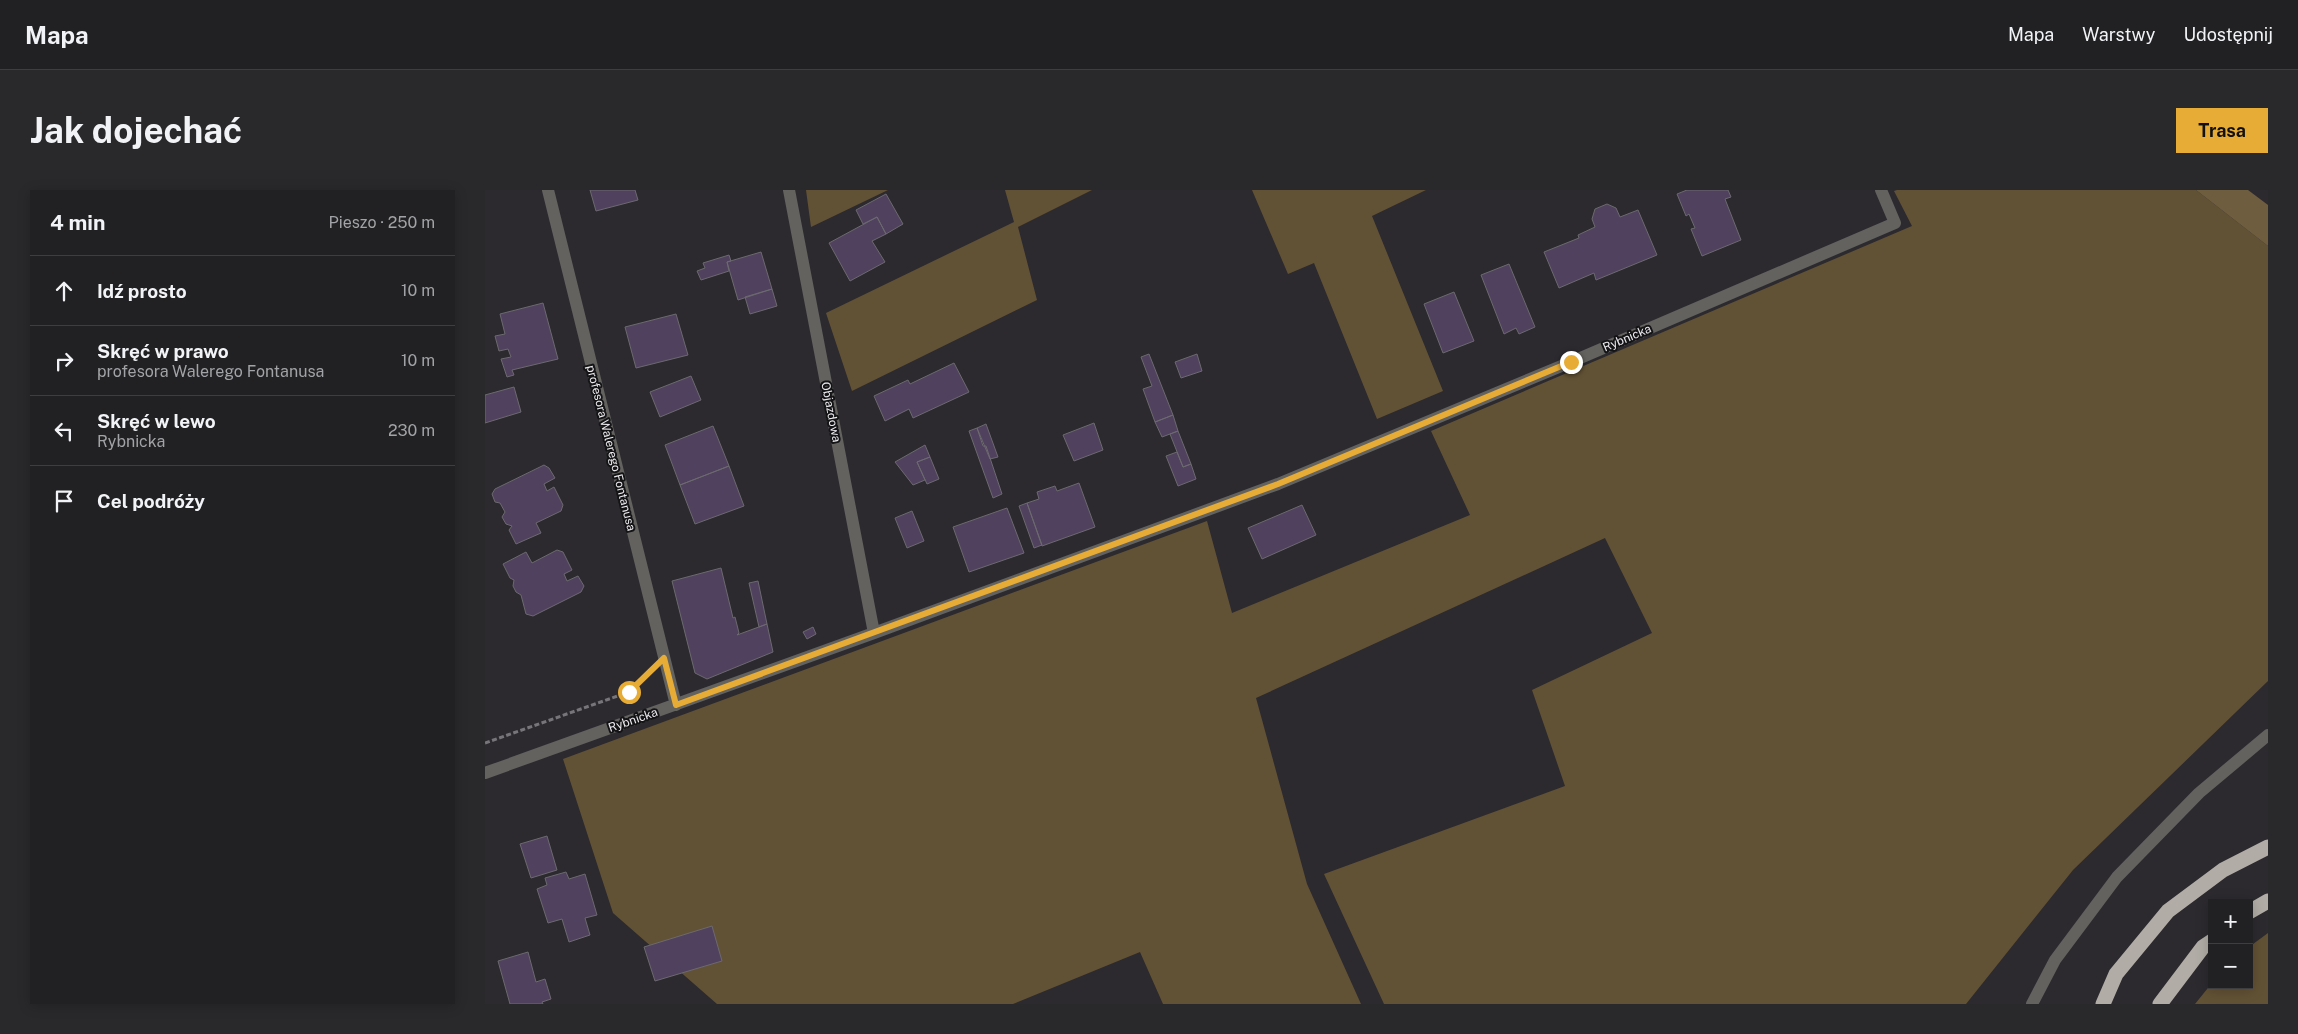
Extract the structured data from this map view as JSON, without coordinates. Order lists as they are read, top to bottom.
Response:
{
  "streets": {
    "street": ["Rybnicka", "Objazdowa", "profesora Walerego Fontanusa"]
  },
  "crossings": [
    ["Rybnicka", "Objazdowa"],
    ["Rybnicka", "profesora Walerego Fontanusa"]
  ],
  "page": {
    "header": "Mapa",
    "nav": ["Mapa", "Warstwy", "Udostępnij"],
    "buttons": "Trasa",
    "title": "Jak dojechać",
    "heading": ["4 min", "Pieszo · 250 m"],
    "list": [
      ["Idź prosto", "10 m"],
      ["Skręć w prawo", "profesora Walerego Fontanusa", "10 m"],
      ["Skręć w lewo", "Rybnicka", "230 m"],
      "Cel podróży"
    ],
    "map_buttons": ["+", "−"]
  }
}
